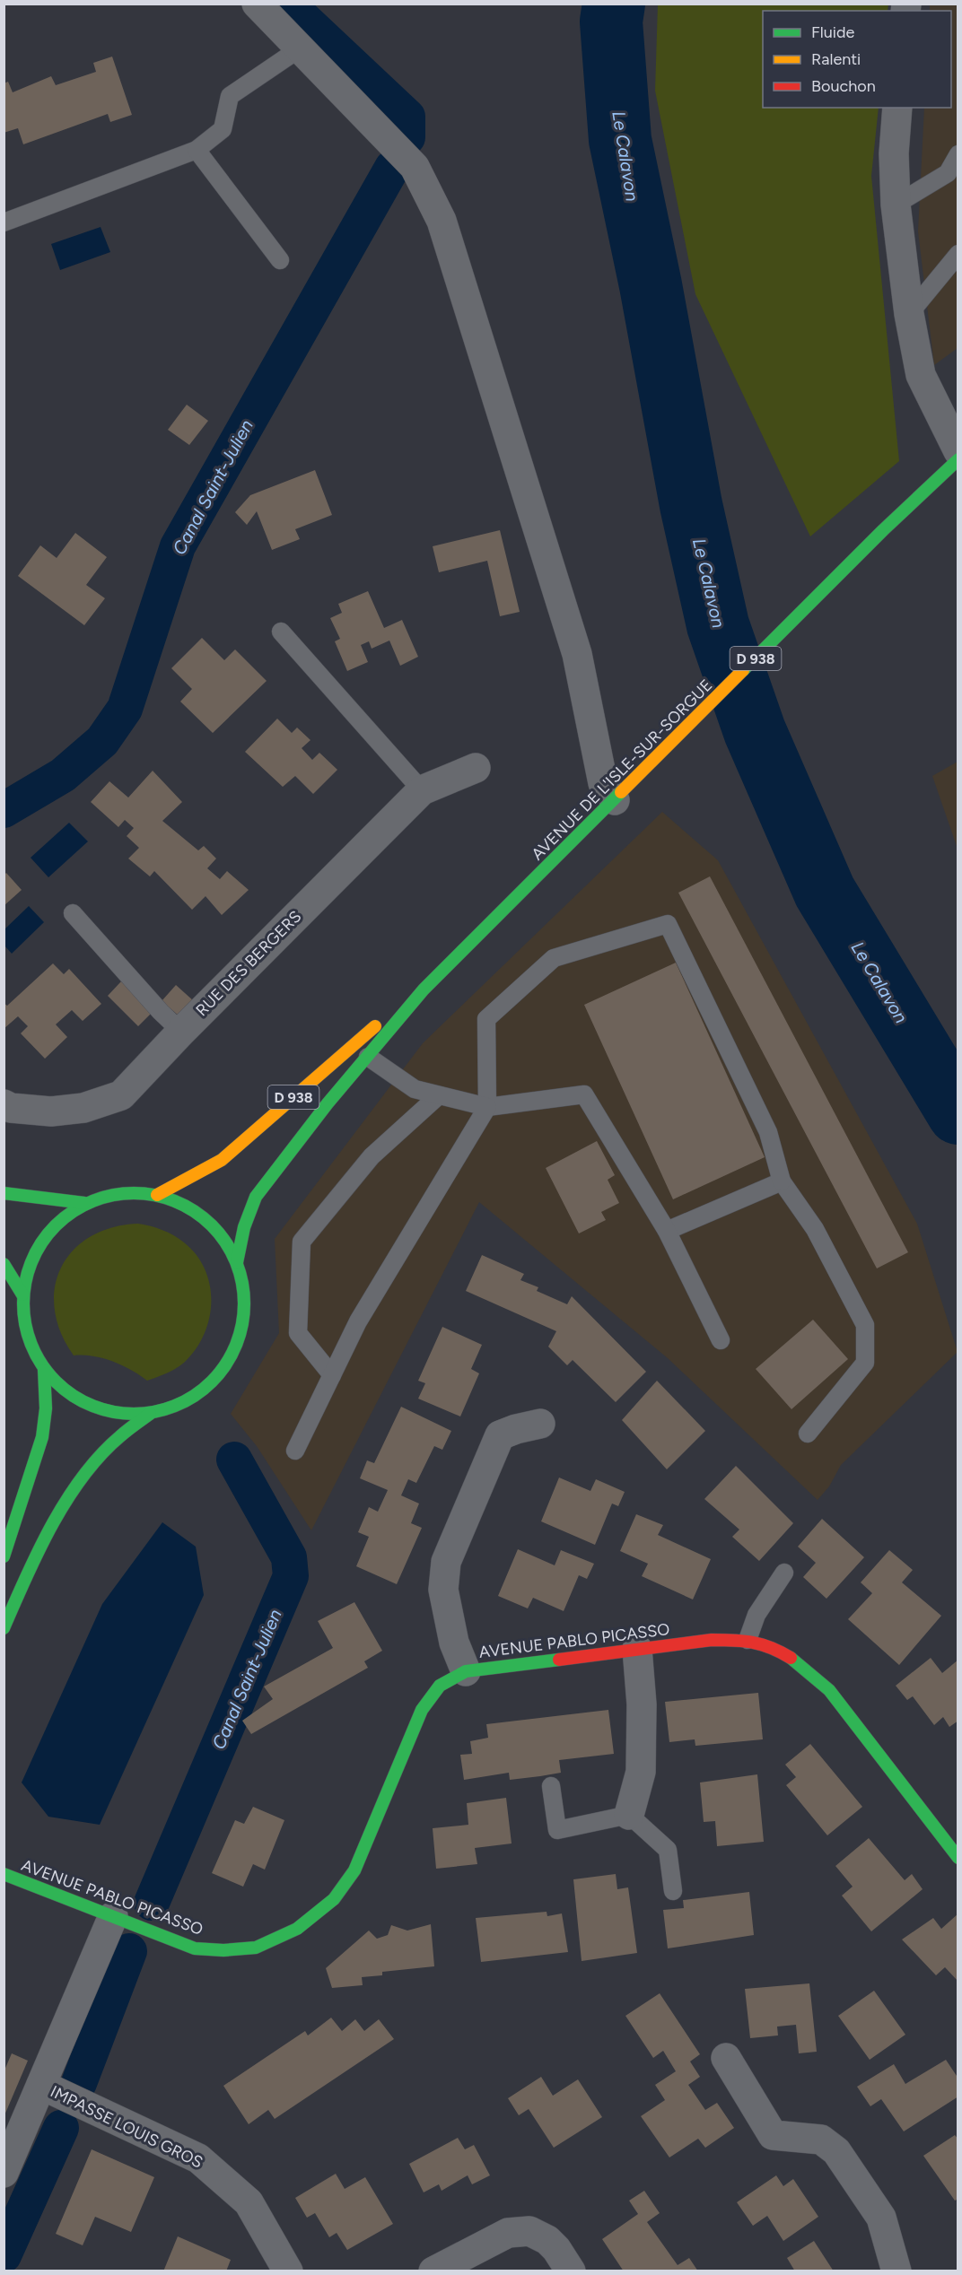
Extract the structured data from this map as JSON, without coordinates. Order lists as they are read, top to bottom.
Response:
{
  "streets": {
    "main road": ["D 938", "AVENUE DE L'ISLE-SUR-SORGUE", "AVENUE PABLO PICASSO"],
    "street": ["RUE DES BERGERS", "IMPASSE LOUIS GROS"]
  },
  "crossings": [
    ["D 938", "AVENUE DE L'ISLE-SUR-SORGUE"]
  ],
  "water": ["Le Calavon", "Canal Saint-Julien"],
  "legend": ["Fluide", "Ralenti", "Bouchon"]
}
